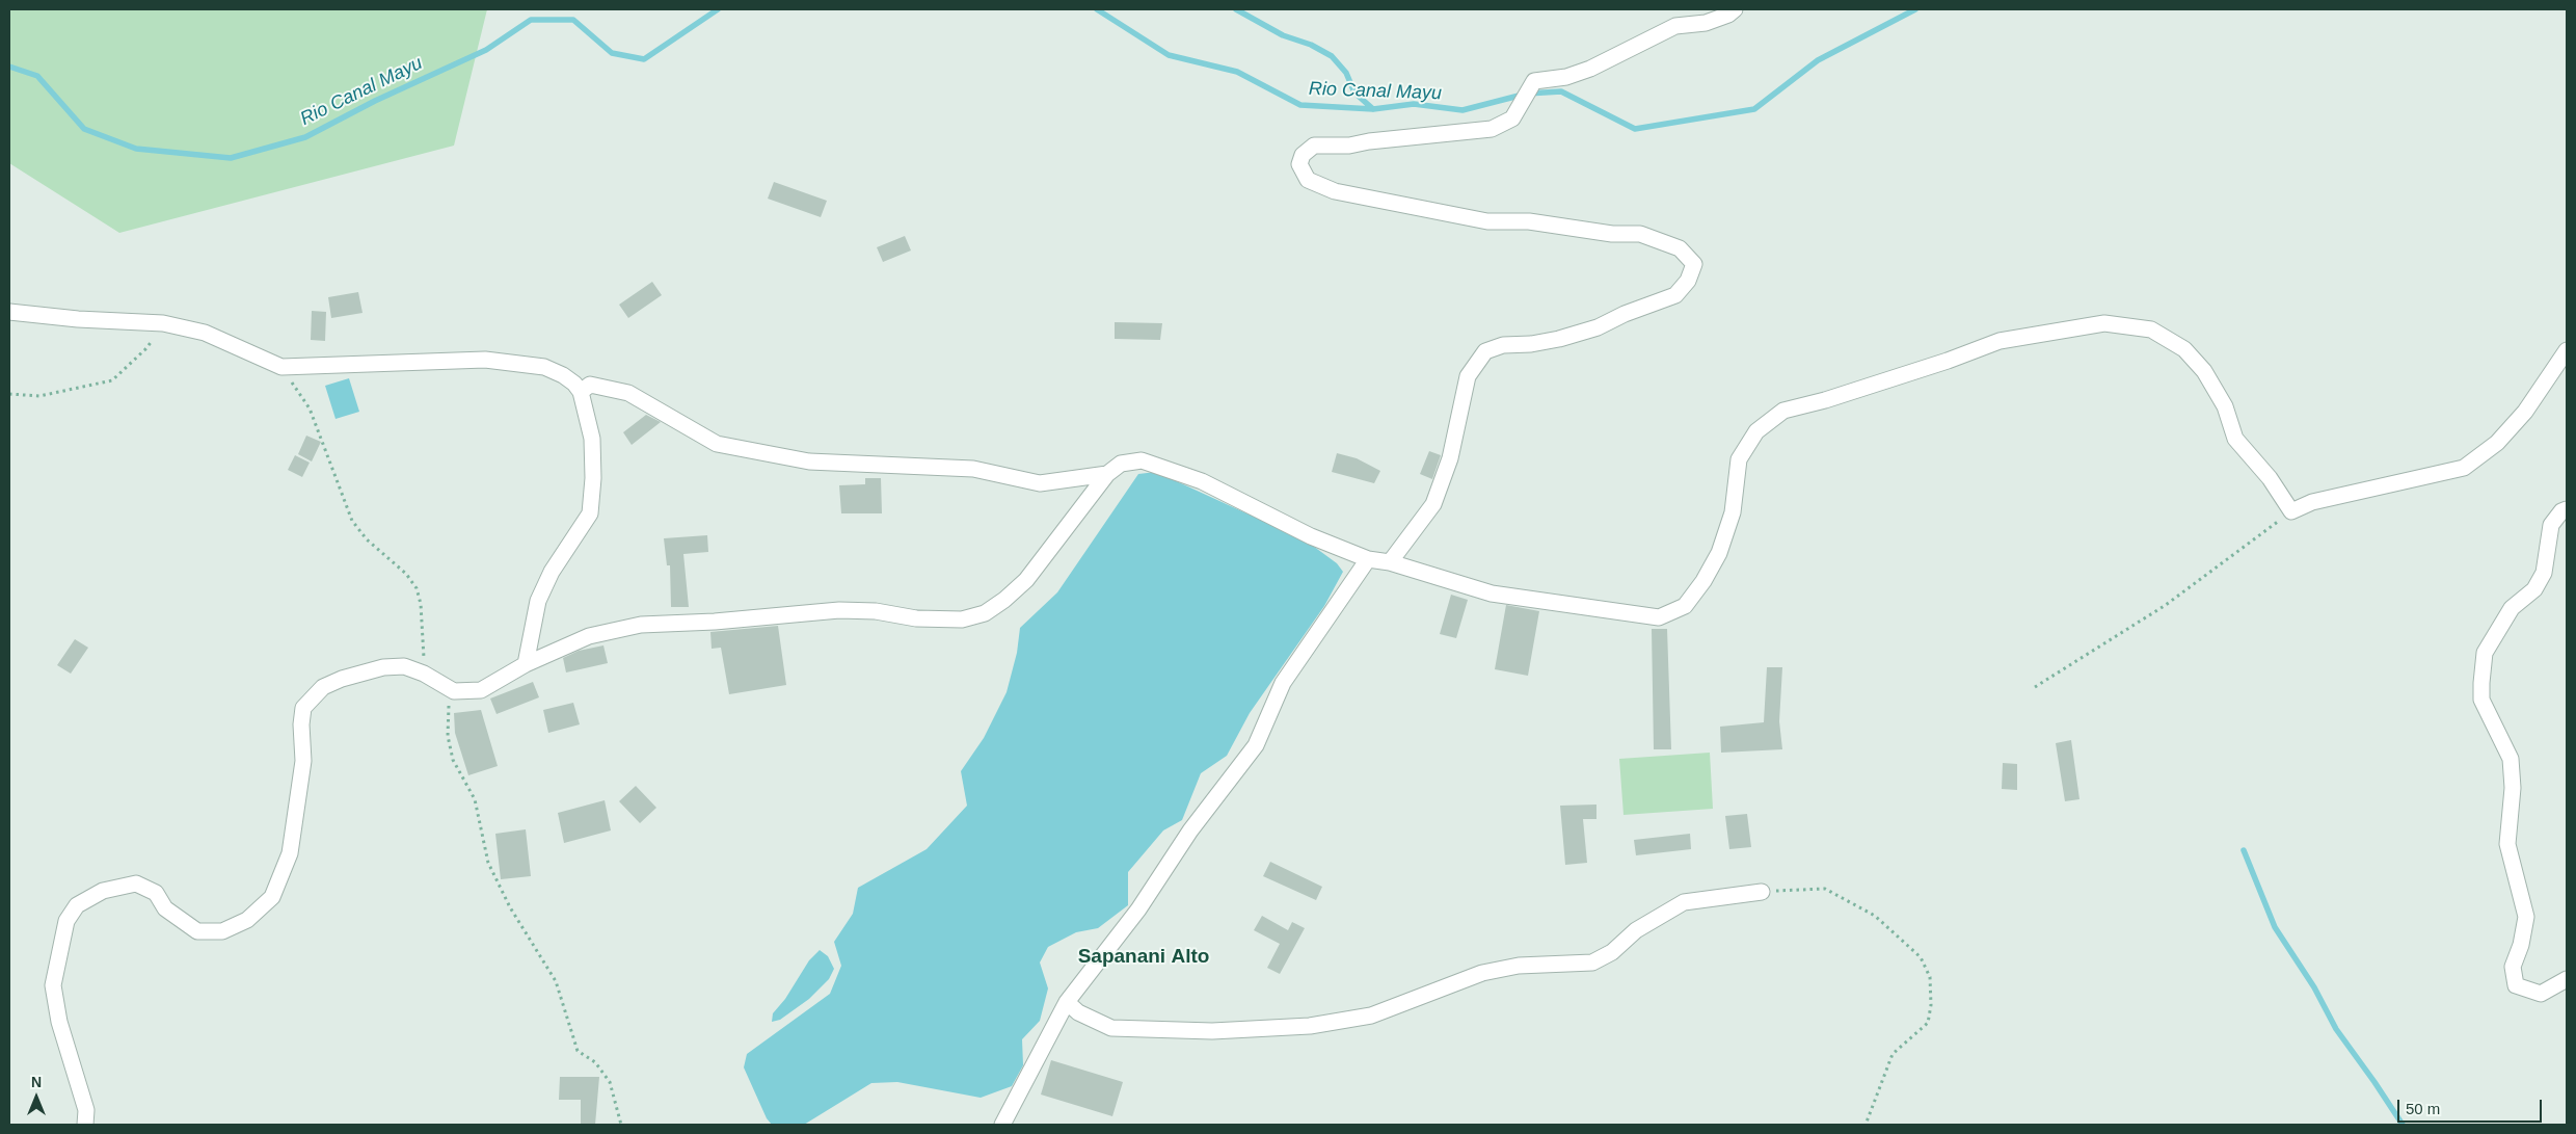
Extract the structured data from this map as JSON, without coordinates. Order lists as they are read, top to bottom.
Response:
{
  "districts": ["Sapanani Alto"],
  "water": ["Rio Canal Mayu"],
  "scale_bar": "50 m",
  "north": "top"
}
